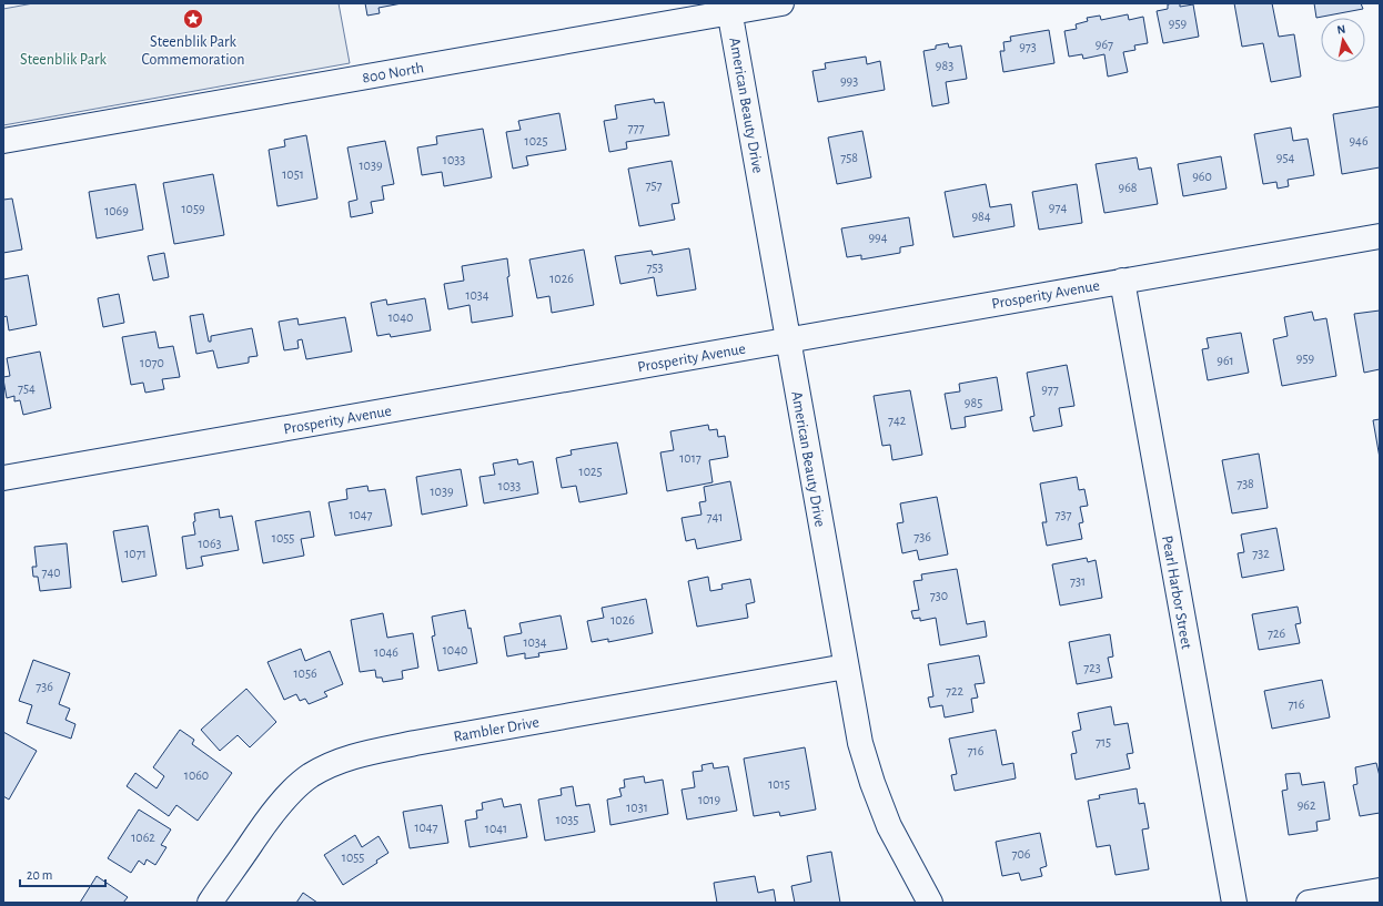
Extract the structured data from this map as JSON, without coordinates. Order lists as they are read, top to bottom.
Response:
{
  "streets": {
    "street": [
      "800 North",
      "American Beauty Drive",
      "Prosperity Avenue",
      "Pearl Harbor Street",
      "Rambler Drive"
    ]
  },
  "crossings": [
    ["800 North", "American Beauty Drive"],
    ["American Beauty Drive", "Prosperity Avenue"],
    ["American Beauty Drive", "Rambler Drive"],
    ["Prosperity Avenue", "Pearl Harbor Street"]
  ],
  "parks": ["Steenblik Park"],
  "places": {
    "place": ["Steenblik Park Commemoration"]
  },
  "house_numbers": [
    "959",
    "967",
    "973",
    "983",
    "993",
    "777",
    "1025",
    "946",
    "758",
    "954",
    "1033",
    "1039",
    "1051",
    "960",
    "757",
    "968",
    "974",
    "1059",
    "1069",
    "984",
    "994",
    "753",
    "1026",
    "1034",
    "1040",
    "959",
    "961",
    "1070",
    "754",
    "977",
    "985",
    "742",
    "1017",
    "1025",
    "738",
    "1033",
    "1039",
    "1047",
    "737",
    "741",
    "736",
    "1055",
    "1063",
    "1071",
    "732",
    "740",
    "731",
    "730",
    "1026",
    "726",
    "1034",
    "1040",
    "1046",
    "723",
    "1056",
    "736",
    "722",
    "716",
    "715",
    "716",
    "1060",
    "1015",
    "1019",
    "962",
    "1031",
    "1035",
    "1047",
    "1041",
    "1062",
    "706",
    "1055"
  ],
  "scale_bar": "20 m",
  "north": "top"
}
